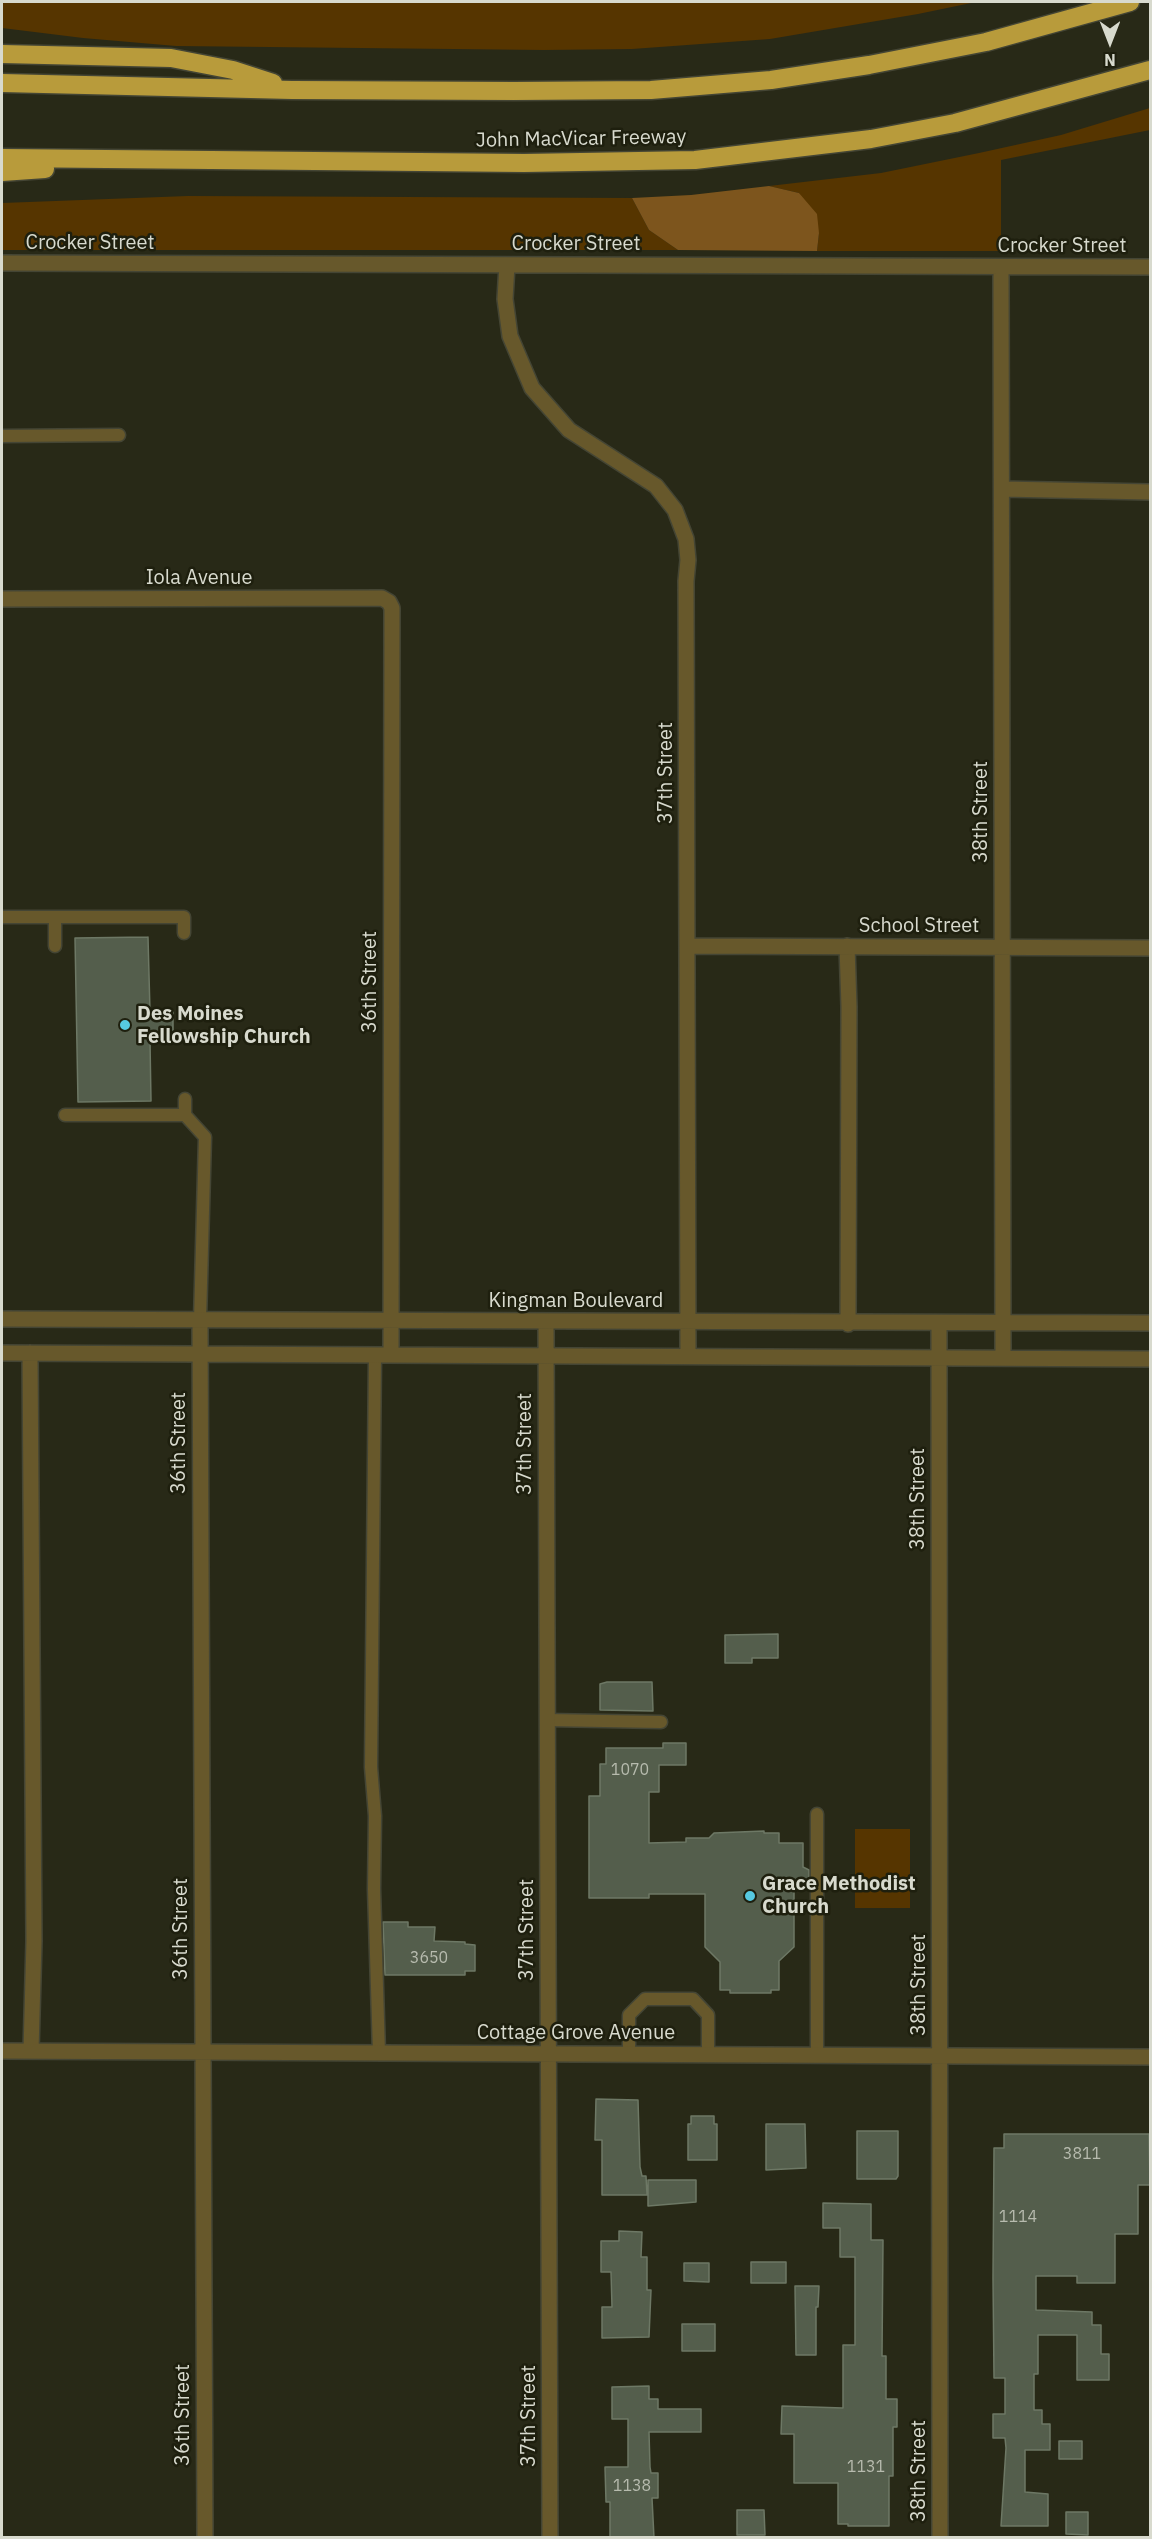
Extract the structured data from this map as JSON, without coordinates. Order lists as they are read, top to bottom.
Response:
{
  "streets": {
    "highway": ["John MacVicar Freeway"],
    "street": [
      "Crocker Street",
      "Iola Avenue",
      "37th Street",
      "38th Street",
      "School Street",
      "36th Street",
      "Kingman Boulevard",
      "Cottage Grove Avenue"
    ]
  },
  "crossings": [
    ["Crocker Street", "37th Street"],
    ["Crocker Street", "38th Street"],
    ["Iola Avenue", "36th Street"],
    ["37th Street", "School Street"],
    ["37th Street", "Kingman Boulevard"],
    ["37th Street", "Cottage Grove Avenue"],
    ["38th Street", "School Street"],
    ["38th Street", "Kingman Boulevard"],
    ["38th Street", "Cottage Grove Avenue"],
    ["36th Street", "Kingman Boulevard"],
    ["36th Street", "Cottage Grove Avenue"]
  ],
  "places": ["Des Moines Fellowship Church", "Grace Methodist Church"],
  "house_numbers": [
    "1070",
    "3650",
    "3811",
    "1114",
    "1131",
    "1138"
  ],
  "north": "bottom"
}
